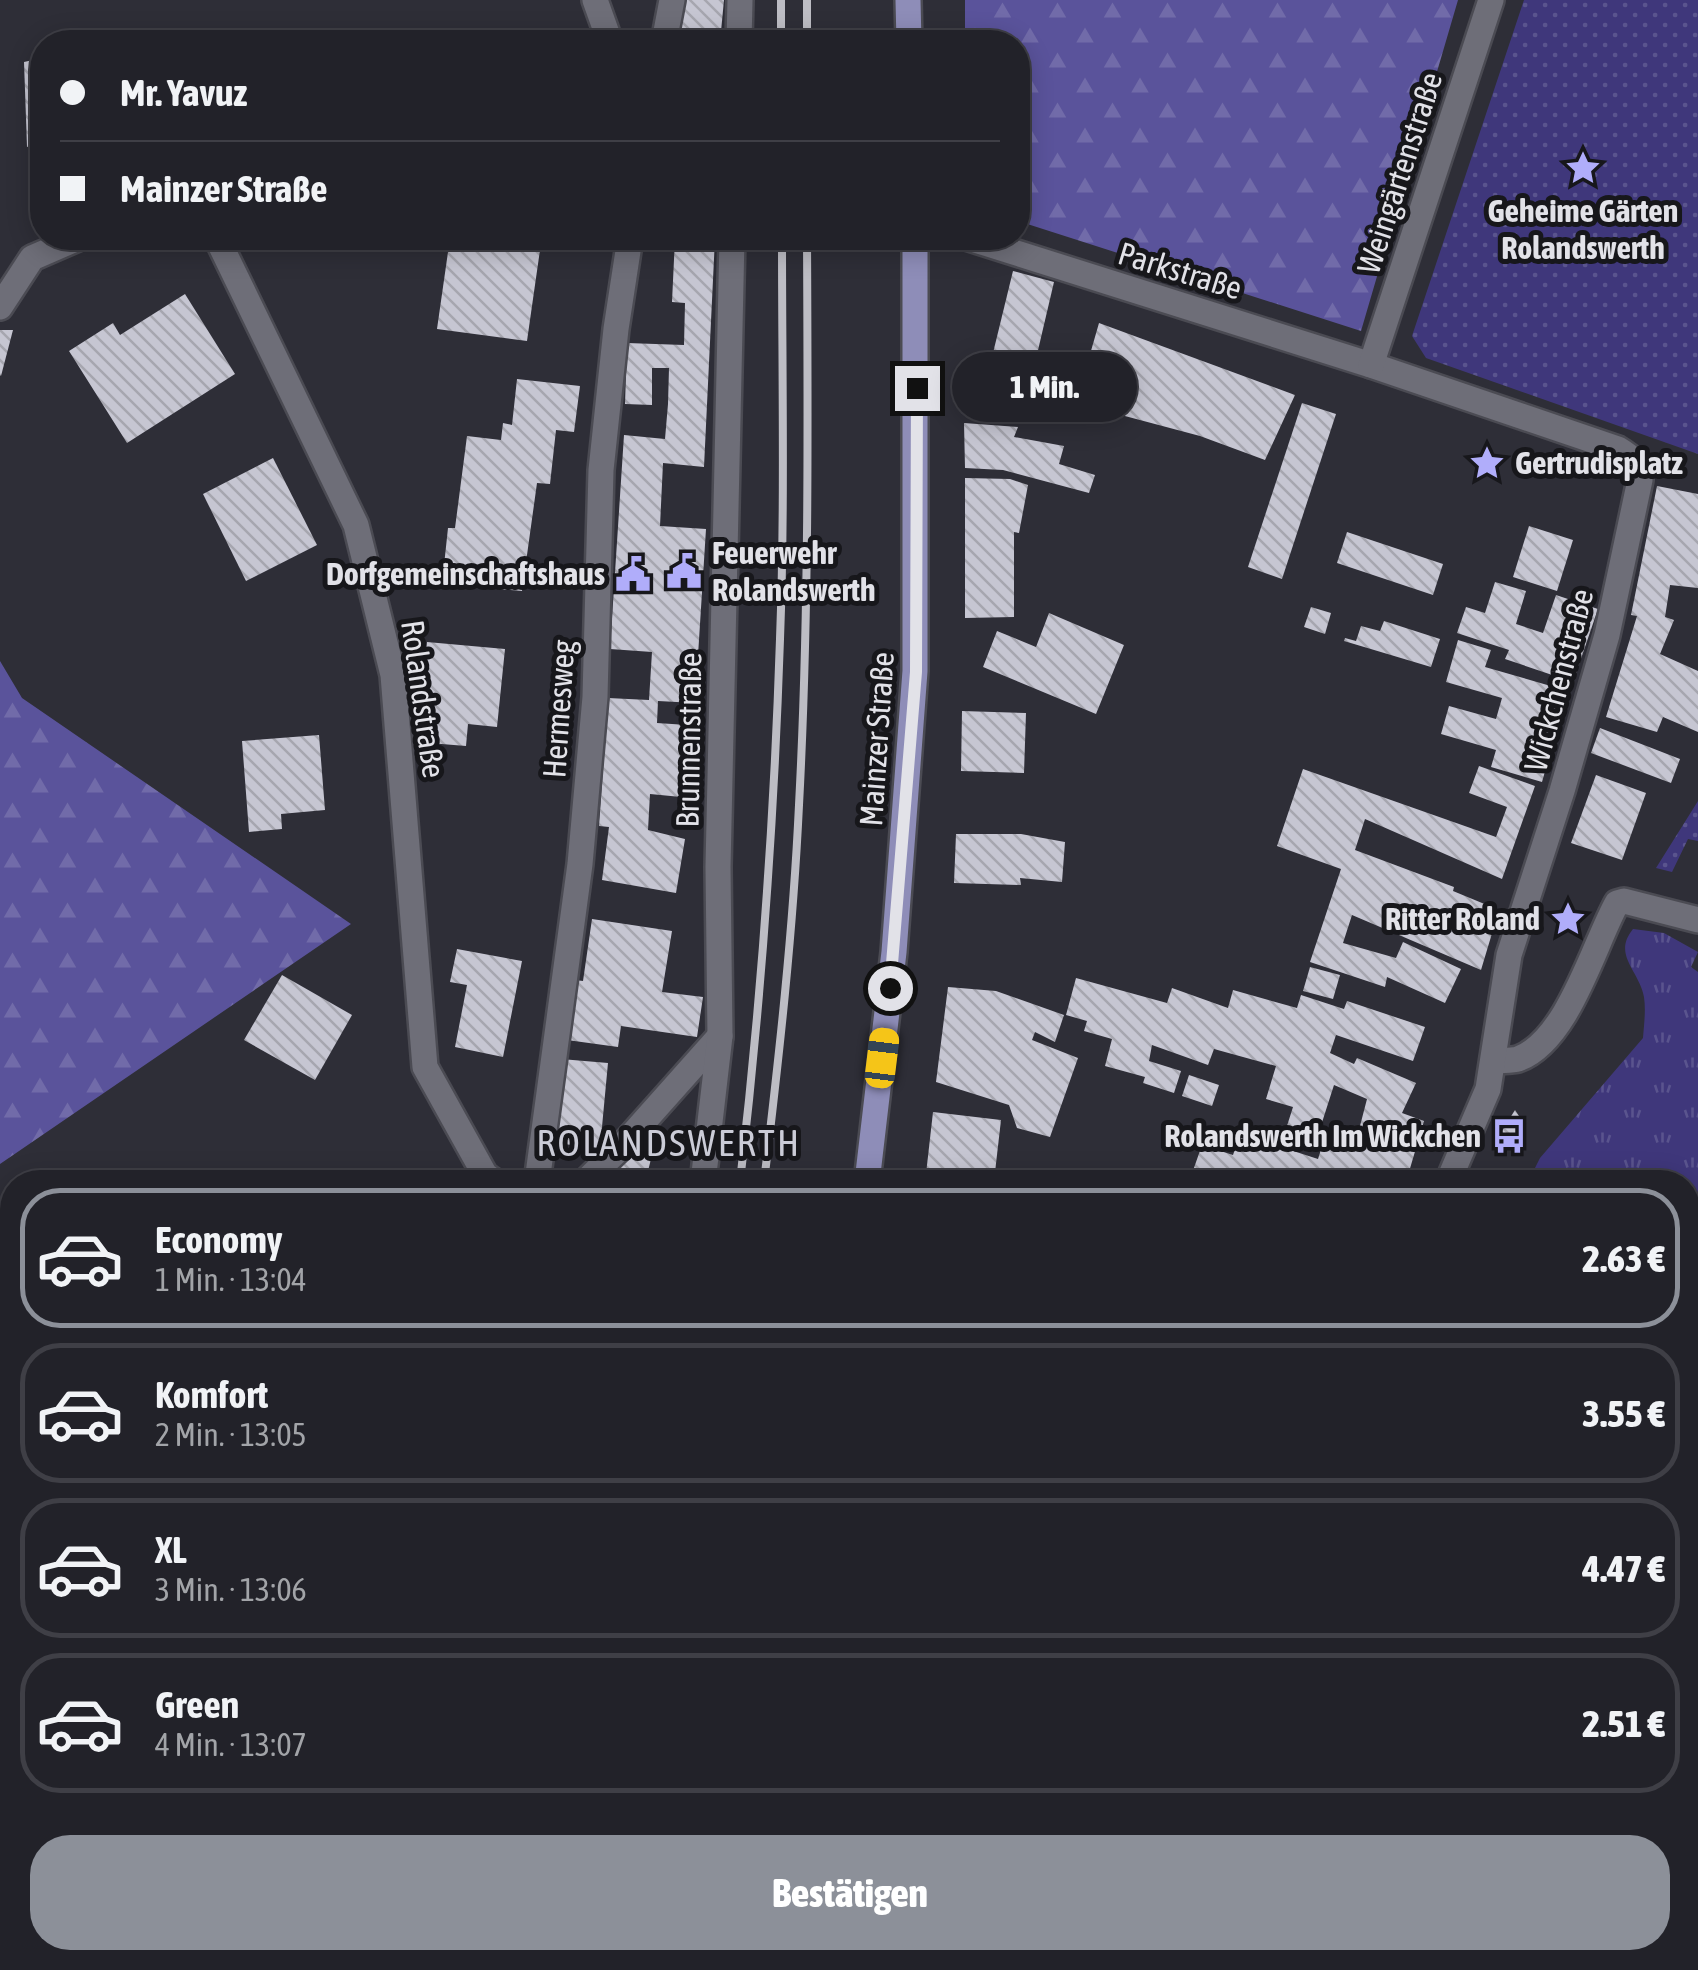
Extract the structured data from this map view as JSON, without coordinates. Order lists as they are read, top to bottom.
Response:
{
  "streets": {
    "main road": ["Mainzer Straße"],
    "street": [
      "Weingärtenstraße",
      "Parkstraße",
      "Wickchenstraße",
      "Rolandstraße",
      "Hermesweg",
      "Brunnenstraße"
    ]
  },
  "crossings": [
    ["Weingärtenstraße", "Parkstraße"],
    ["Weingärtenstraße", "Wickchenstraße"],
    ["Parkstraße", "Wickchenstraße"]
  ],
  "districts": ["ROLANDSWERTH"],
  "places": {
    "place": ["Geheime Gärten Rolandswerth", "Gertrudisplatz", "Ritter Roland"],
    "public building": ["Feuerwehr Rolandswerth", "Dorfgemeinschaftshaus"],
    "bus stop": ["Rolandswerth Im Wickchen"]
  },
  "page": {
    "banner": ["Mr. Yavuz", "Mainzer Straße"],
    "bubble": "1 Min.",
    "list": [
      {
        "name": "Economy",
        "note": "1 Min. · 13:04",
        "value": "2.63 €"
      },
      {
        "name": "Komfort",
        "note": "2 Min. · 13:05",
        "value": "3.55 €"
      },
      {
        "name": "XL",
        "note": "3 Min. · 13:06",
        "value": "4.47 €"
      },
      {
        "name": "Green",
        "note": "4 Min. · 13:07",
        "value": "2.51 €"
      }
    ],
    "buttons": "Bestätigen"
  }
}
